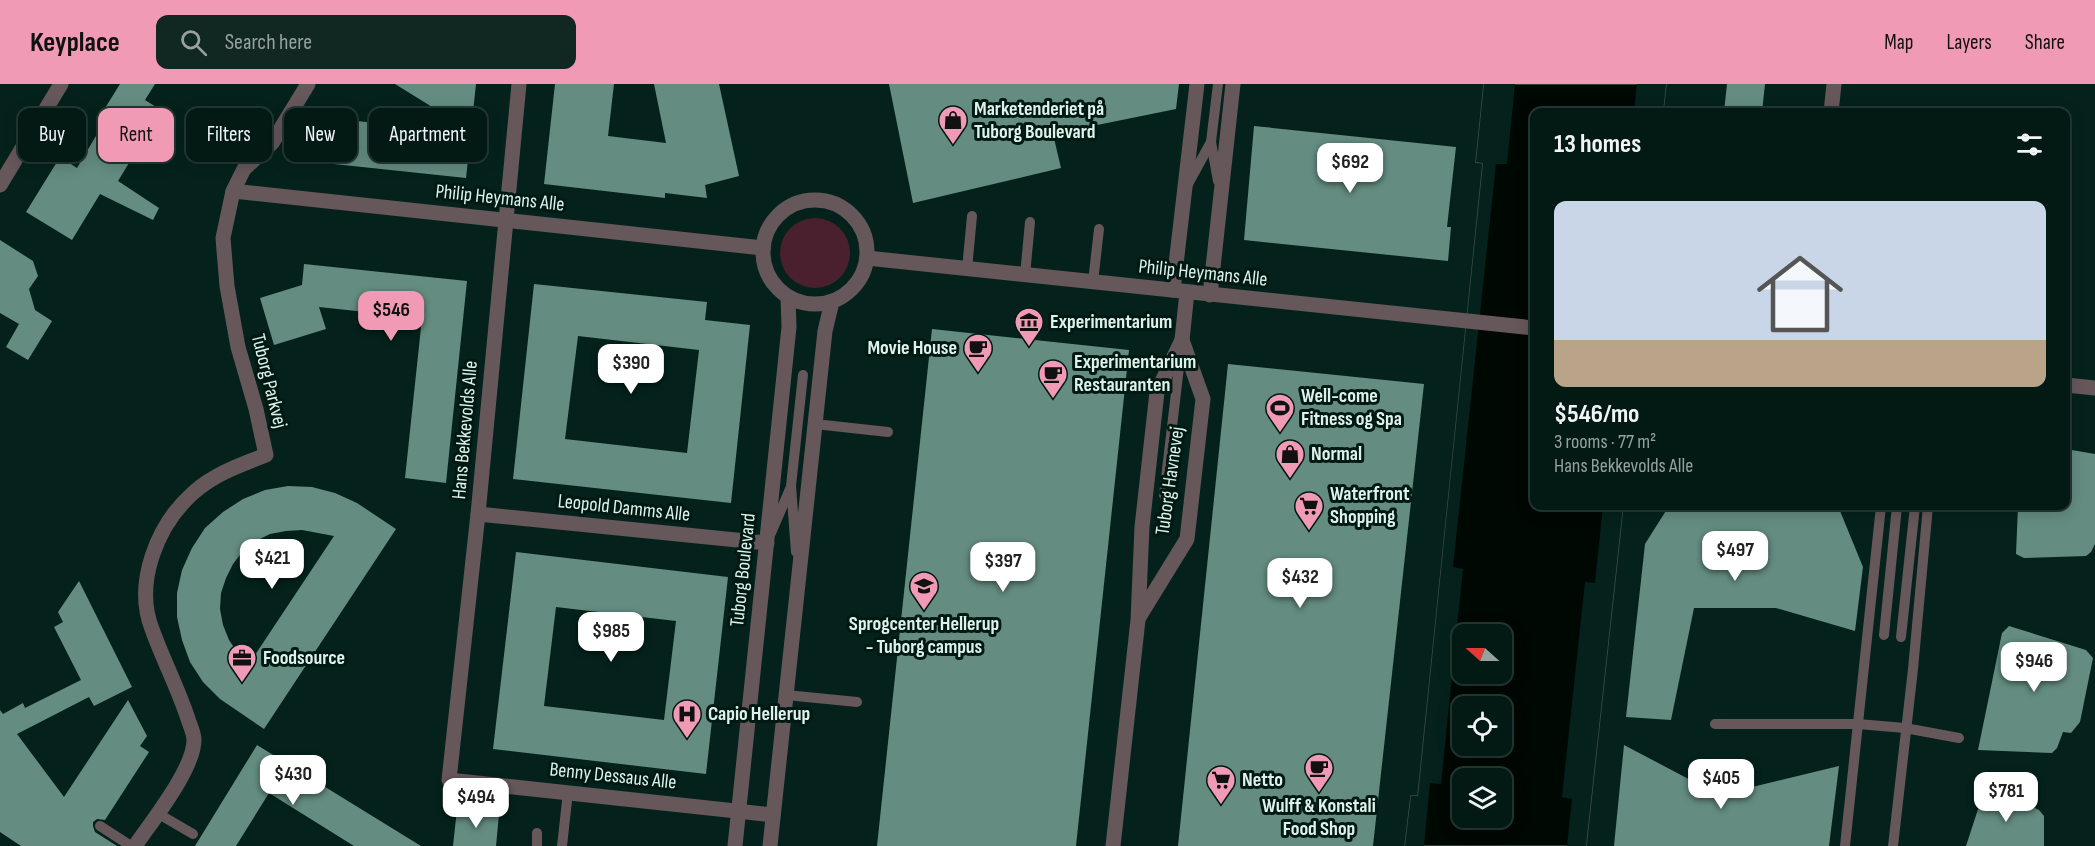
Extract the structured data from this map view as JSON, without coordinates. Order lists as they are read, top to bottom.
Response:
{
  "streets": {
    "street": [
      "Philip Heymans Alle",
      "Tuborg Parkvej",
      "Hans Bekkevolds Alle",
      "Tuborg Havnevej",
      "Leopold Damms Alle",
      "Tuborg Boulevard",
      "Benny Dessaus Alle"
    ]
  },
  "crossings": [
    ["Philip Heymans Alle", "Tuborg Parkvej"],
    ["Philip Heymans Alle", "Hans Bekkevolds Alle"],
    ["Philip Heymans Alle", "Tuborg Havnevej"],
    ["Philip Heymans Alle", "Tuborg Boulevard"],
    ["Hans Bekkevolds Alle", "Leopold Damms Alle"],
    ["Hans Bekkevolds Alle", "Benny Dessaus Alle"],
    ["Leopold Damms Alle", "Tuborg Boulevard"],
    ["Tuborg Boulevard", "Benny Dessaus Alle"]
  ],
  "places": {
    "shop": ["Marketenderiet på Tuborg Boulevard", "Normal"],
    "museum": ["Experimentarium"],
    "cafe": ["Movie House", "Experimentarium Restauranten", "Wulff & Konstali Food Shop"],
    "sports": ["Well-come Fitness og Spa"],
    "supermarket": ["Waterfront Shopping", "Netto"],
    "school or university": ["Sprogcenter Hellerup - Tuborg campus"],
    "office": ["Foodsource"],
    "hospital": ["Capio Hellerup"]
  },
  "north": "left",
  "page": {
    "header": "Keyplace",
    "search": "Search here",
    "nav": ["Map", "Layers", "Share"],
    "chip": [
      "Buy",
      "Rent",
      "Filters",
      "New",
      "Apartment"
    ],
    "heading": "13 homes",
    "price": [
      "$692",
      "$546",
      "$390",
      "$497",
      "$421",
      "$397",
      "$432",
      "$985",
      "$946",
      "$430",
      "$405",
      "$781",
      "$494"
    ],
    "list": [
      {
        "name": "$546/mo",
        "note": "3 rooms · 77 m² · Hans Bekkevolds Alle"
      }
    ]
  }
}
